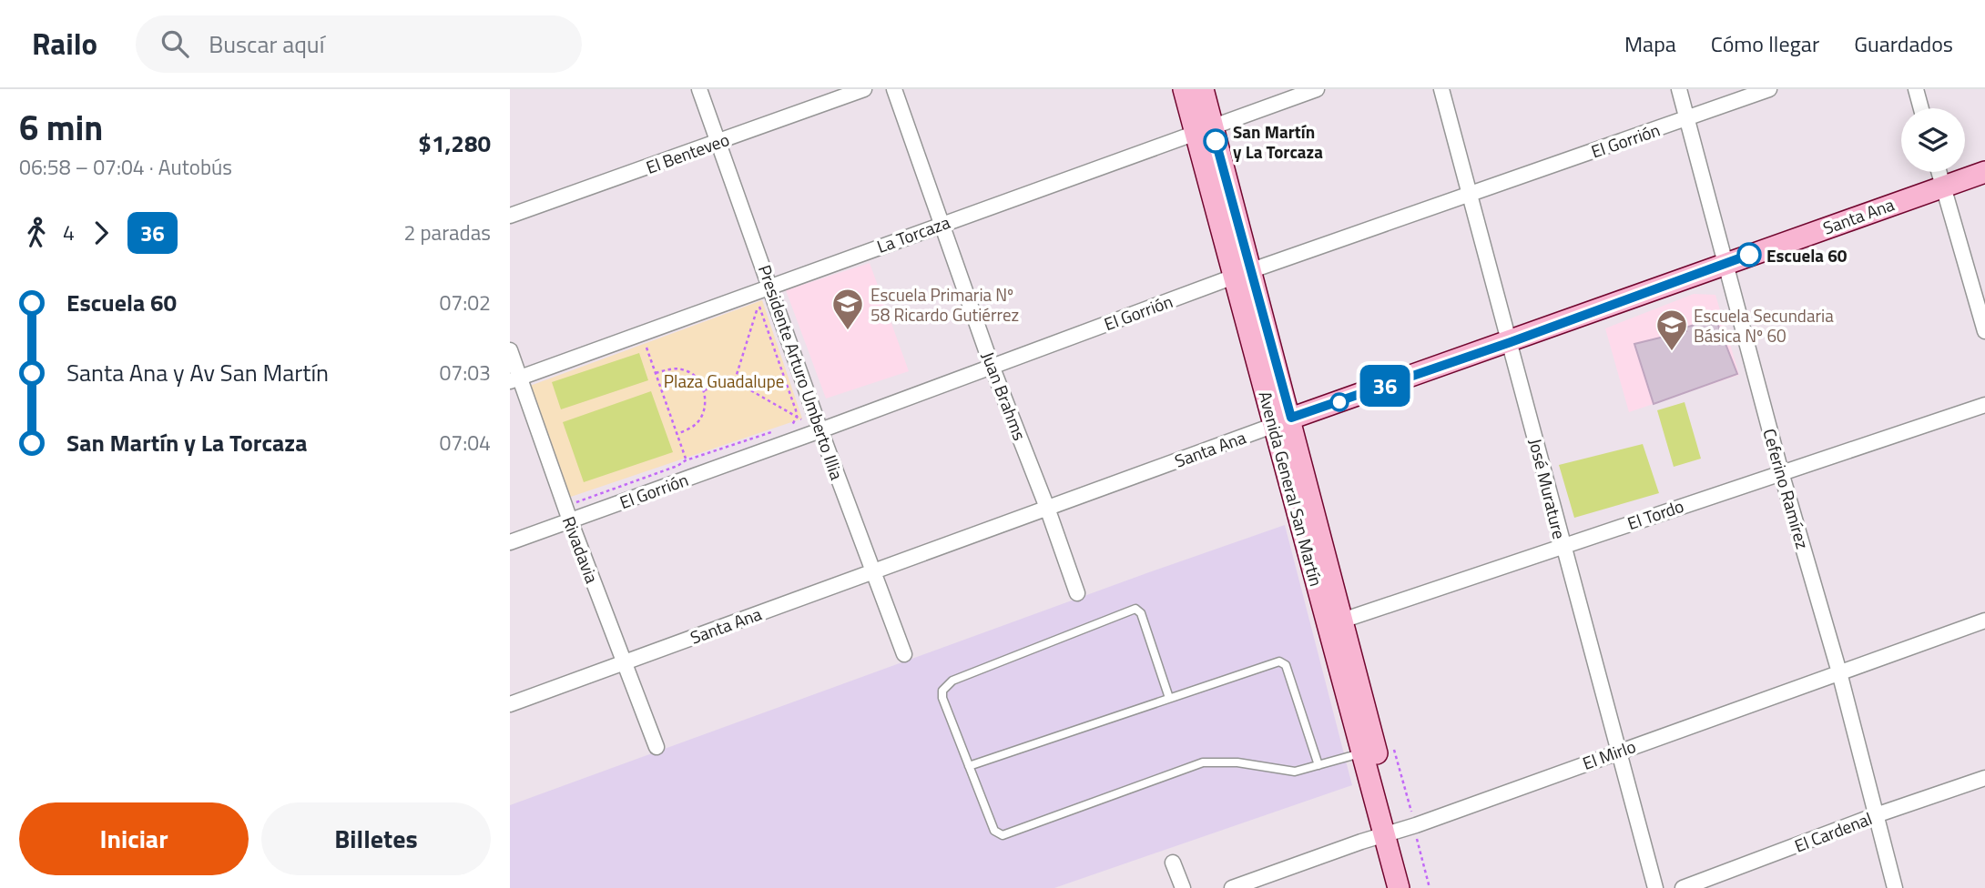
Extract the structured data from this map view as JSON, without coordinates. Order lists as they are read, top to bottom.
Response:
{
  "streets": {
    "main road": ["Santa Ana", "Avenida General San Martín"],
    "street": [
      "El Gorrión",
      "El Benteveo",
      "La Torcaza",
      "Presidente Arturo Umberto Illia",
      "Juan Brahms",
      "José Murature",
      "Ceferino Ramírez",
      "El Tordo",
      "Rivadavia",
      "El Mirlo",
      "El Cardenal"
    ]
  },
  "crossings": [
    ["El Gorrión", "Presidente Arturo Umberto Illia"],
    ["El Gorrión", "Juan Brahms"],
    ["El Gorrión", "Avenida General San Martín"],
    ["El Gorrión", "José Murature"],
    ["El Gorrión", "Ceferino Ramírez"],
    ["El Gorrión", "Rivadavia"],
    ["El Benteveo", "Presidente Arturo Umberto Illia"],
    ["Santa Ana", "Presidente Arturo Umberto Illia"],
    ["Santa Ana", "Juan Brahms"],
    ["Santa Ana", "Avenida General San Martín"],
    ["Santa Ana", "José Murature"],
    ["Santa Ana", "Ceferino Ramírez"],
    ["Santa Ana", "Rivadavia"],
    ["La Torcaza", "Presidente Arturo Umberto Illia"],
    ["La Torcaza", "Juan Brahms"],
    ["La Torcaza", "Avenida General San Martín"],
    ["La Torcaza", "Rivadavia"],
    ["Avenida General San Martín", "El Tordo"],
    ["Avenida General San Martín", "El Mirlo"],
    ["José Murature", "El Tordo"],
    ["José Murature", "El Mirlo"],
    ["Ceferino Ramírez", "El Tordo"],
    ["Ceferino Ramírez", "El Mirlo"],
    ["Ceferino Ramírez", "El Cardenal"]
  ],
  "parks": ["Plaza Guadalupe"],
  "places": {
    "other": ["San Martín y La Torcaza", "Escuela 60"],
    "school or university": ["Escuela Primaria Nº 58 Ricardo Gutiérrez", "Escuela Secundaria Básica Nº 60"]
  },
  "lines": ["bus line 36"],
  "page": {
    "header": "Railo",
    "search": "Buscar aquí",
    "nav": ["Mapa", "Cómo llegar", "Guardados"],
    "heading": ["6 min", "06:58 – 07:04 · Autobús", "$1,280"],
    "on_map": "36",
    "legs": ["4", "36", "2 paradas"],
    "list": [
      {
        "name": "Escuela 60",
        "value": "07:02"
      },
      {
        "name": "Santa Ana y Av San Martín",
        "value": "07:03"
      },
      {
        "name": "San Martín y La Torcaza",
        "value": "07:04"
      }
    ],
    "buttons": ["Iniciar", "Billetes"]
  }
}
